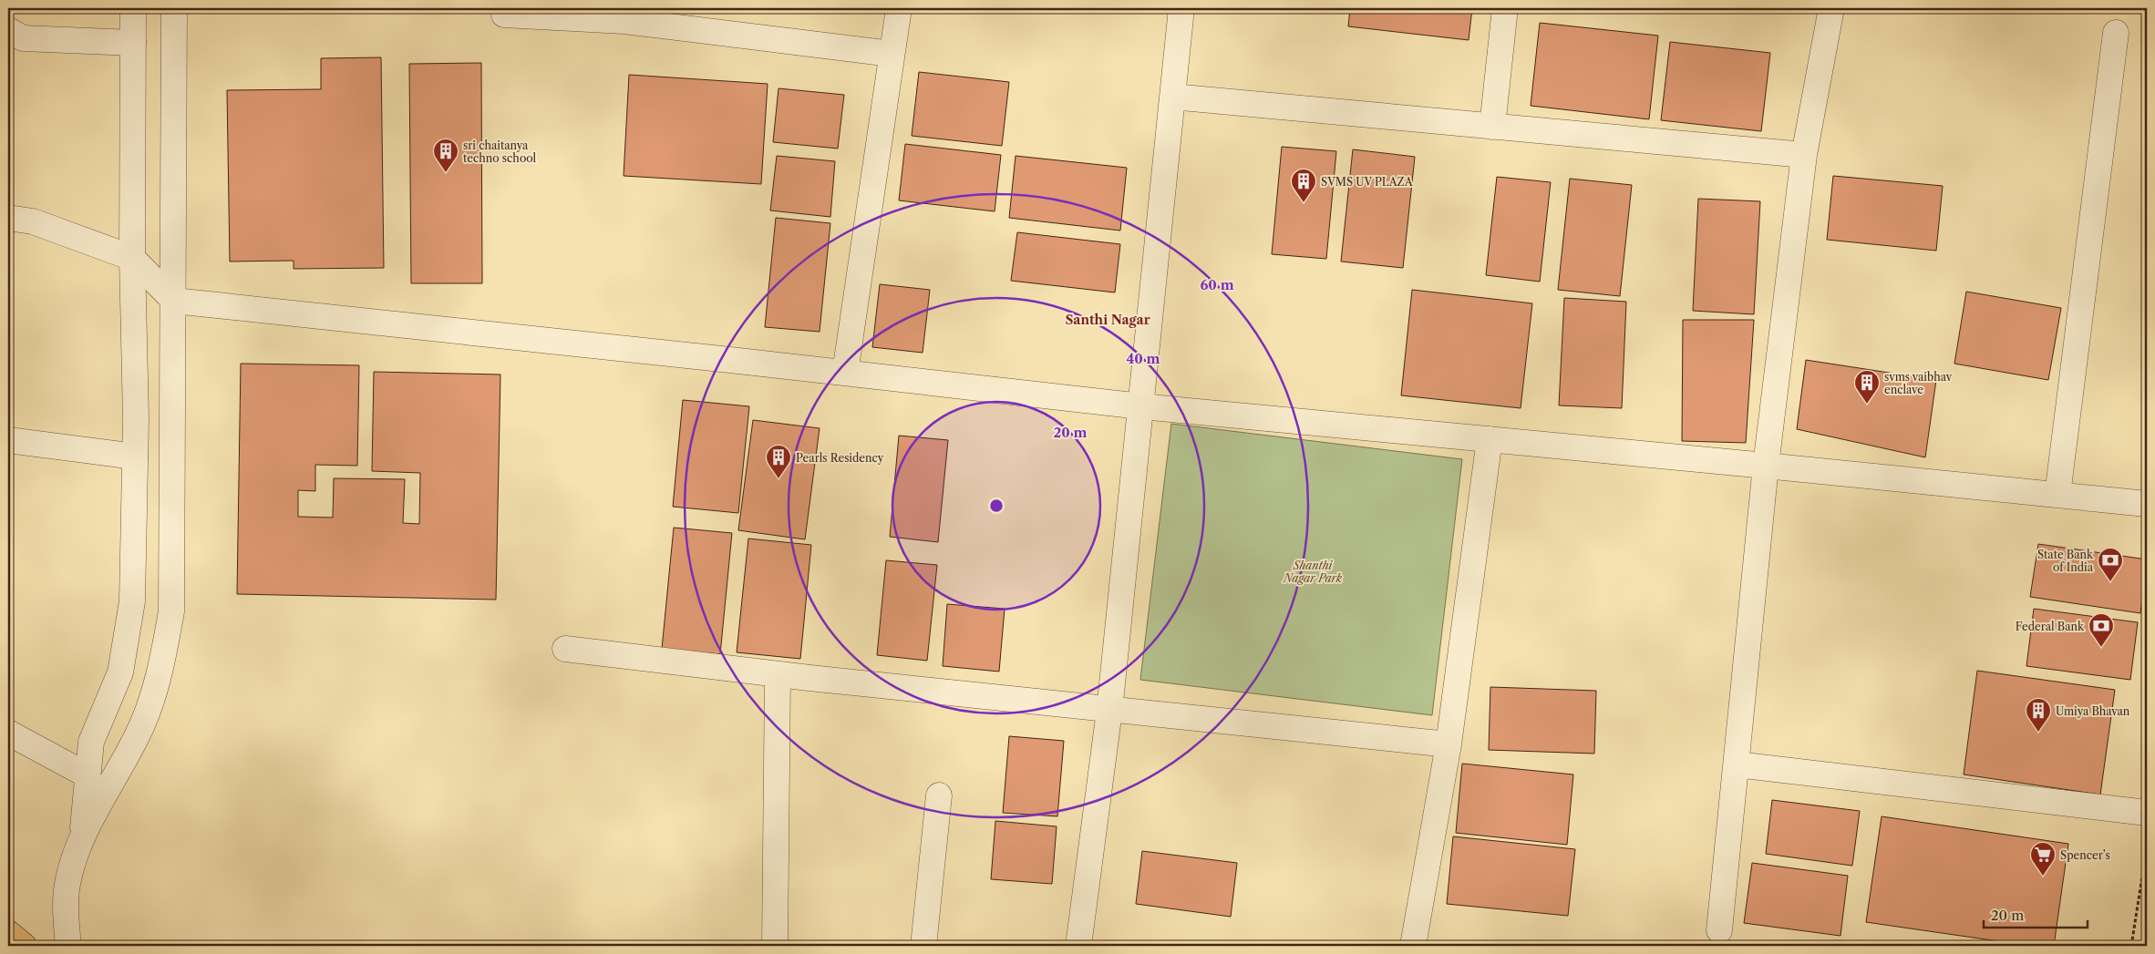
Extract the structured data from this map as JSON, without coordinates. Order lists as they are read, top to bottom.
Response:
{
  "districts": ["Santhi Nagar"],
  "parks": ["Shanthi Nagar Park"],
  "places": {
    "building": [
      "sri chaitanya techno school",
      "SVMS UV PLAZA",
      "svms vaibhav enclave",
      "Pearls Residency",
      "Umiya Bhavan"
    ],
    "bank": ["State Bank of India", "Federal Bank"],
    "supermarket": ["Spencer’s"]
  },
  "scale_bar": "20 m",
  "rings": ["60 m", "40 m", "20 m"]
}
